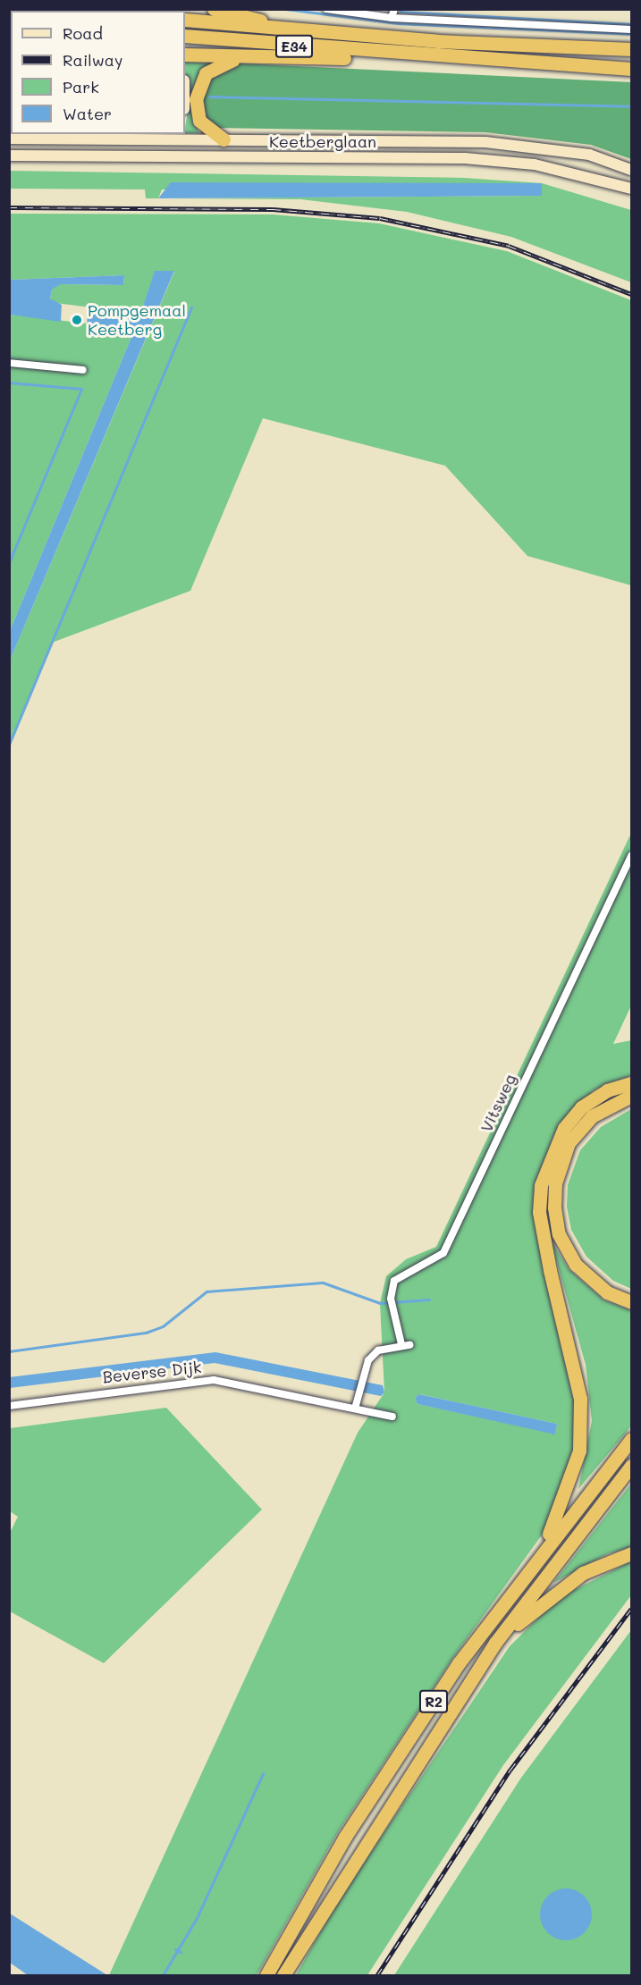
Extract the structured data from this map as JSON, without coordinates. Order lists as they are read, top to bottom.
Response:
{
  "streets": {
    "highway": ["E34", "R2"],
    "main road": ["Keetberglaan"],
    "street": ["Vitsweg", "Beverse Dijk"]
  },
  "crossings": [
    ["Vitsweg", "Beverse Dijk"]
  ],
  "places": ["Pompgemaal Keetberg"],
  "legend": [
    "Road",
    "Railway",
    "Park",
    "Water"
  ]
}
